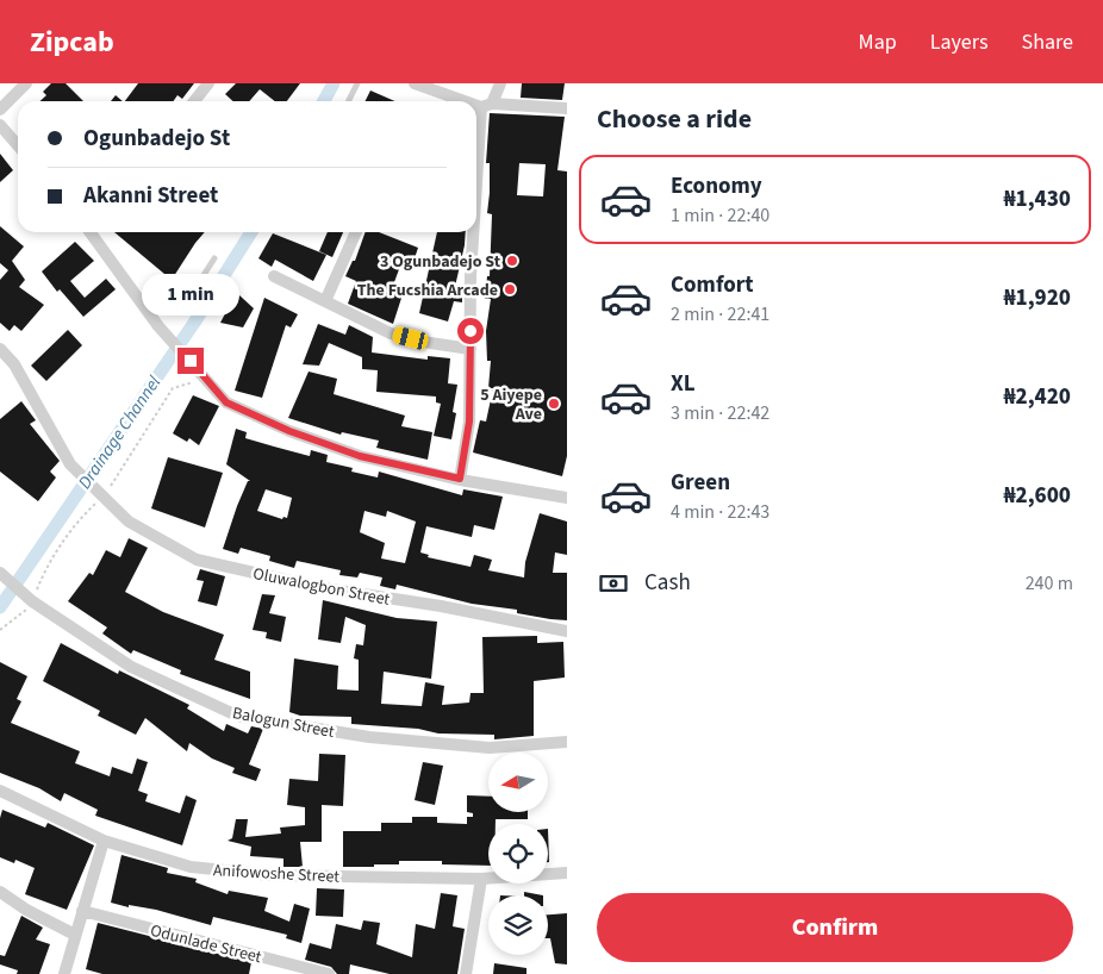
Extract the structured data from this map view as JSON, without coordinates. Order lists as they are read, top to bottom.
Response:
{
  "streets": {
    "street": [
      "Oluwalogbon Street",
      "Balogun Street",
      "Anifowoshe Street",
      "Odunlade Street"
    ]
  },
  "water": ["Drainage Channel"],
  "places": ["3 Ogunbadejo St", "The Fucshia Arcade", "5 Aiyepe Ave"],
  "north": "left",
  "page": {
    "header": "Zipcab",
    "nav": ["Map", "Layers", "Share"],
    "heading": "Choose a ride",
    "banner": ["Ogunbadejo St", "Akanni Street"],
    "list": [
      {
        "name": "Economy",
        "note": "1 min · 22:40",
        "value": "₦1,430"
      },
      {
        "name": "Comfort",
        "note": "2 min · 22:41",
        "value": "₦1,920"
      },
      {
        "name": "XL",
        "note": "3 min · 22:42",
        "value": "₦2,420"
      },
      {
        "name": "Green",
        "note": "4 min · 22:43",
        "value": "₦2,600"
      }
    ],
    "bubble": "1 min",
    "pay": ["Cash", "240 m"],
    "buttons": "Confirm"
  }
}
